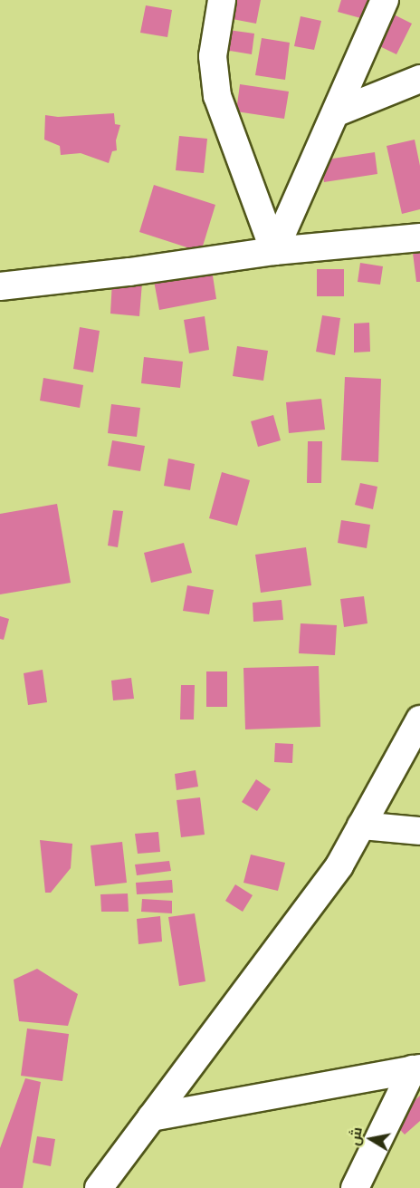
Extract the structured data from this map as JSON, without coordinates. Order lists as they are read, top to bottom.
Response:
{
  "north": "left"
}
